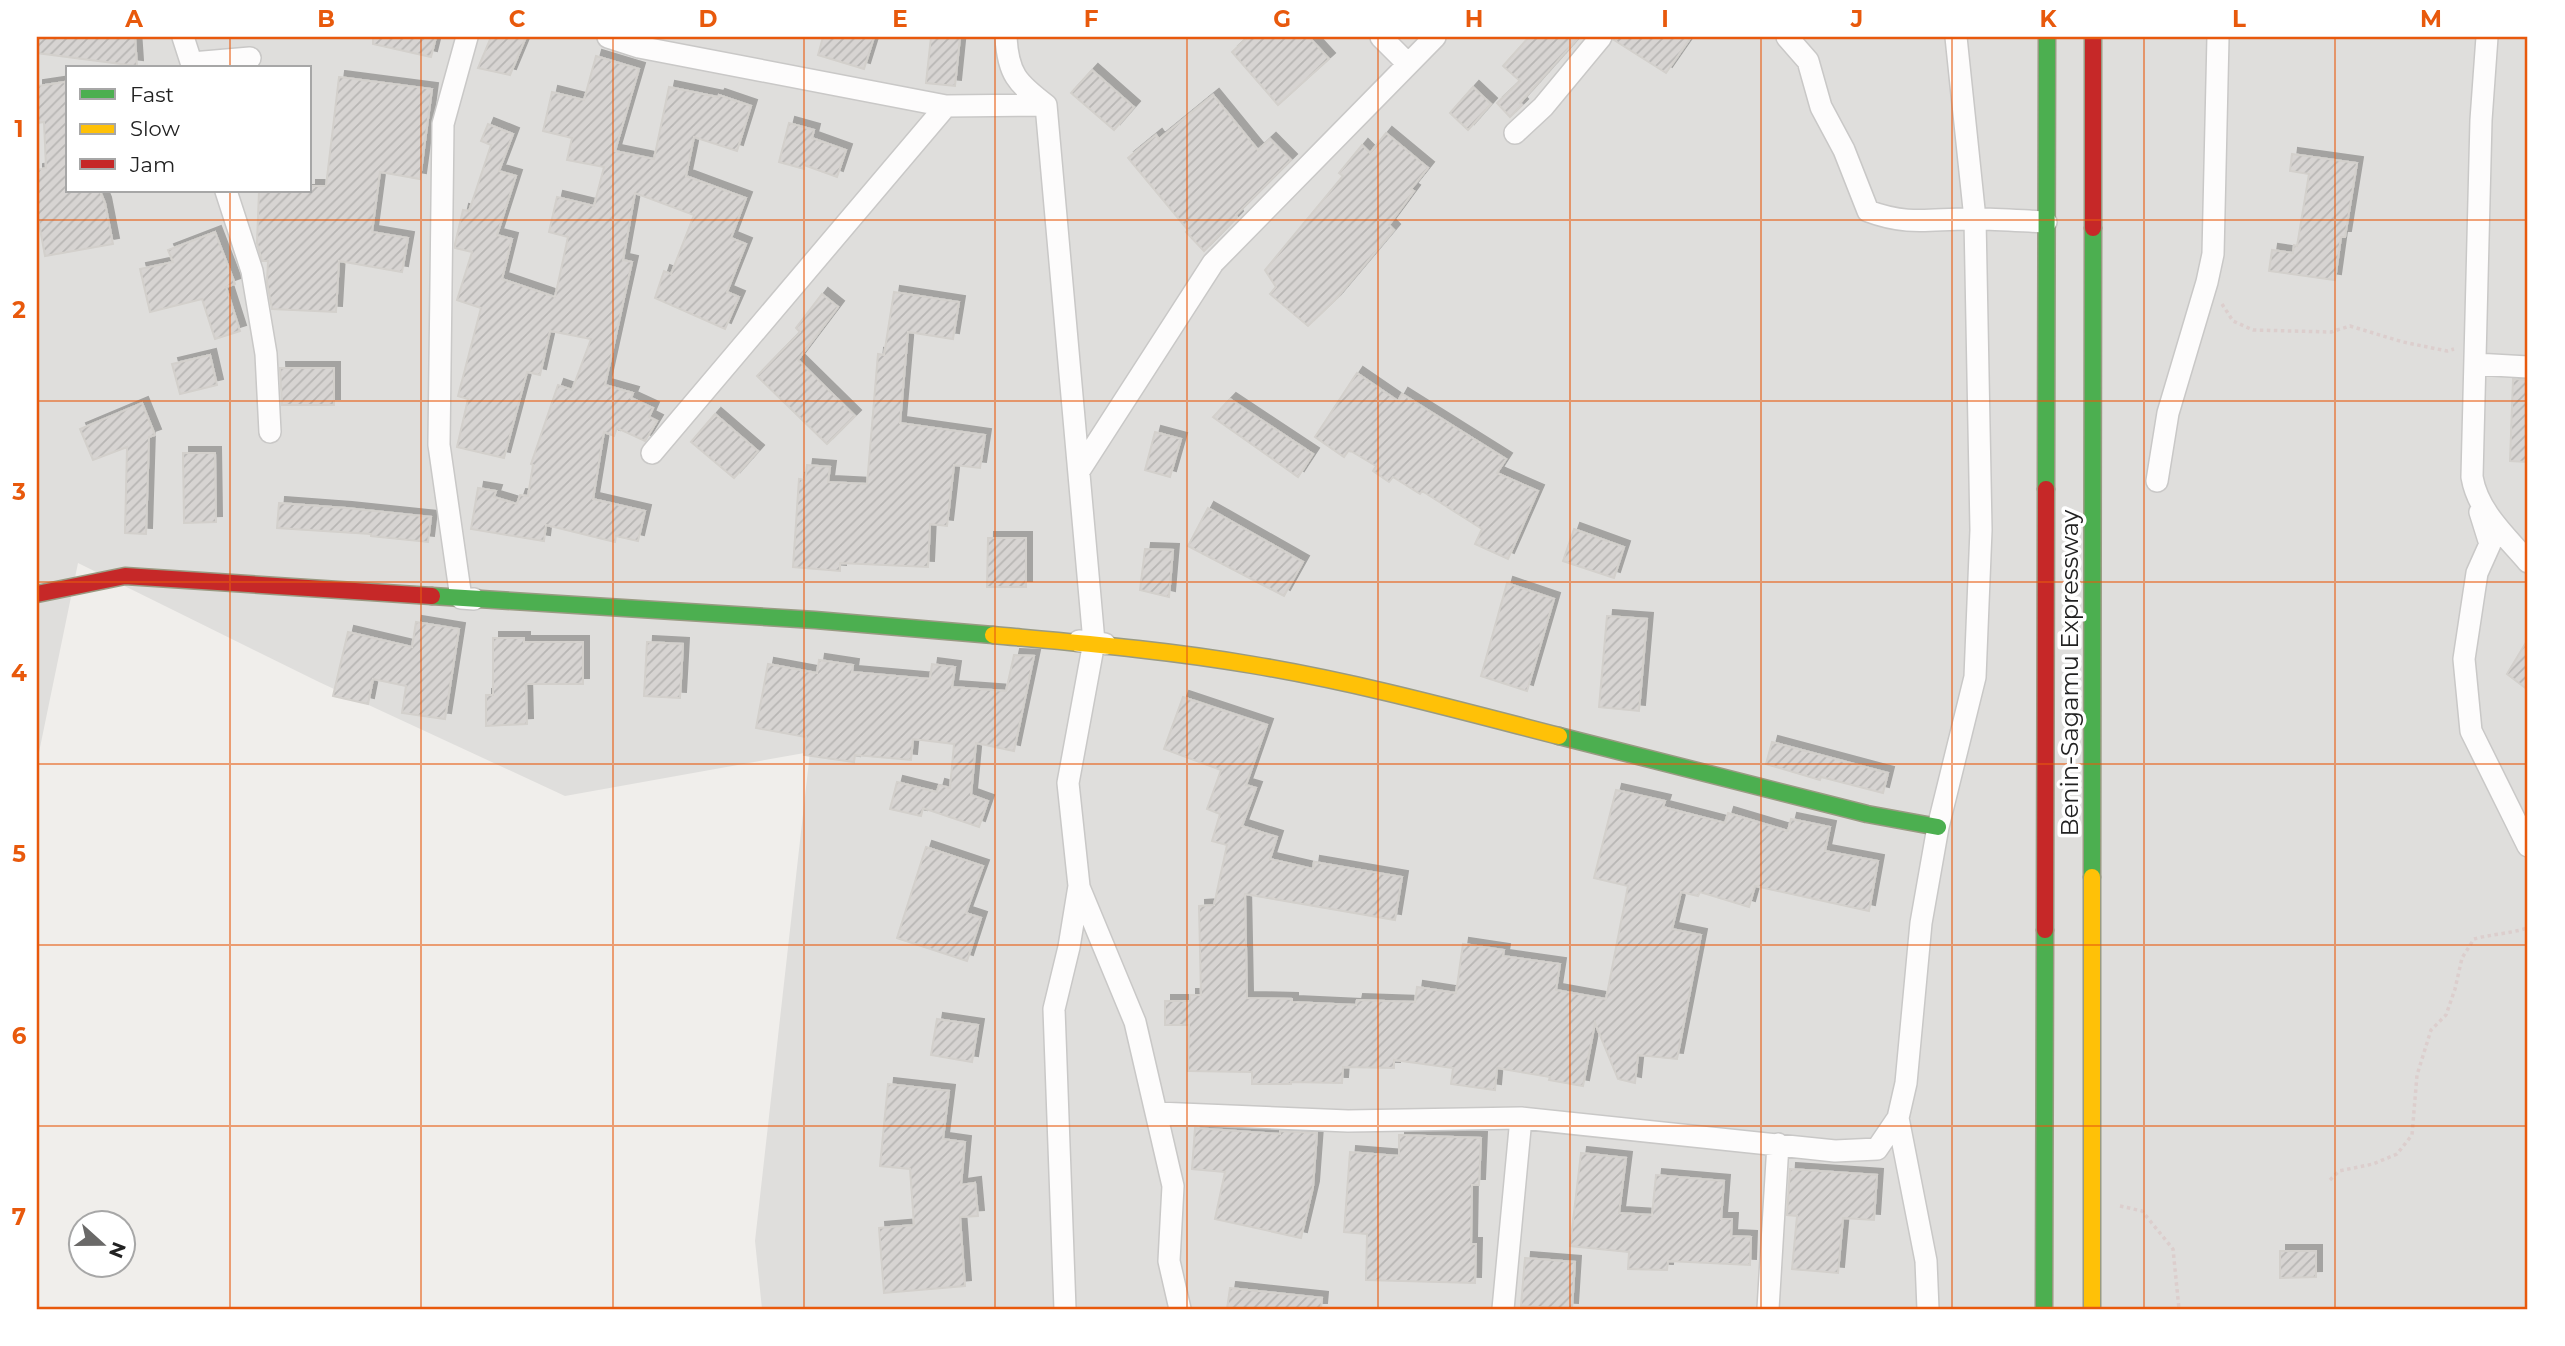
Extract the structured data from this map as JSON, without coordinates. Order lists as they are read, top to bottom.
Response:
{
  "streets": {
    "main road": ["Benin-Sagamu Expressway"]
  },
  "legend": ["Fast", "Slow", "Jam"],
  "north": "right",
  "grid": {
    "columns": [
      "A",
      "B",
      "C",
      "D",
      "E",
      "F",
      "G",
      "H",
      "I",
      "J",
      "K",
      "L",
      "M"
    ],
    "rows": [
      "1",
      "2",
      "3",
      "4",
      "5",
      "6",
      "7"
    ]
  }
}
